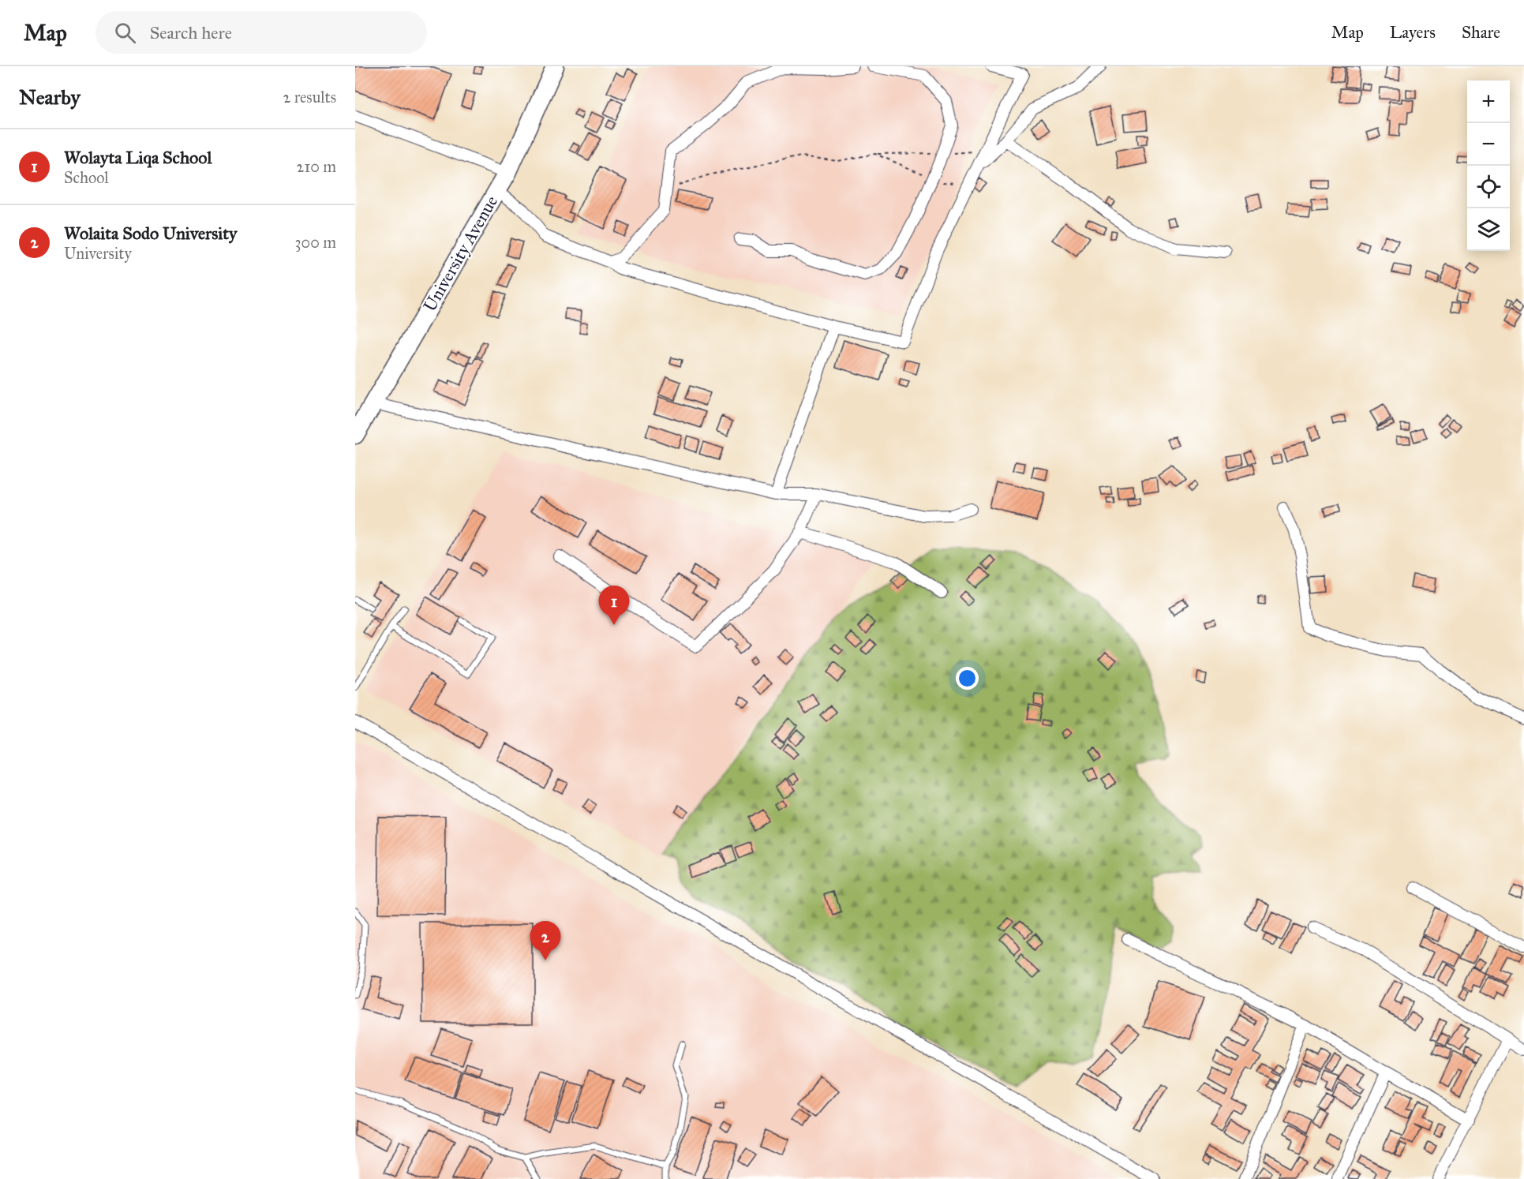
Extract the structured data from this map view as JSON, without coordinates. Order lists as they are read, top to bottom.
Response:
{
  "streets": {
    "highway": ["University Avenue"]
  },
  "page": {
    "header": "Map",
    "search": "Search here",
    "nav": ["Map", "Layers", "Share"],
    "heading": ["Nearby", "2 results"],
    "map_buttons": ["+", "−"],
    "list": [
      {
        "mark": "1",
        "name": "Wolayta Liqa School",
        "note": "School",
        "value": "210 m"
      },
      {
        "mark": "2",
        "name": "Wolaita Sodo University",
        "note": "University",
        "value": "300 m"
      }
    ],
    "pins": ["1", "2"]
  }
}
